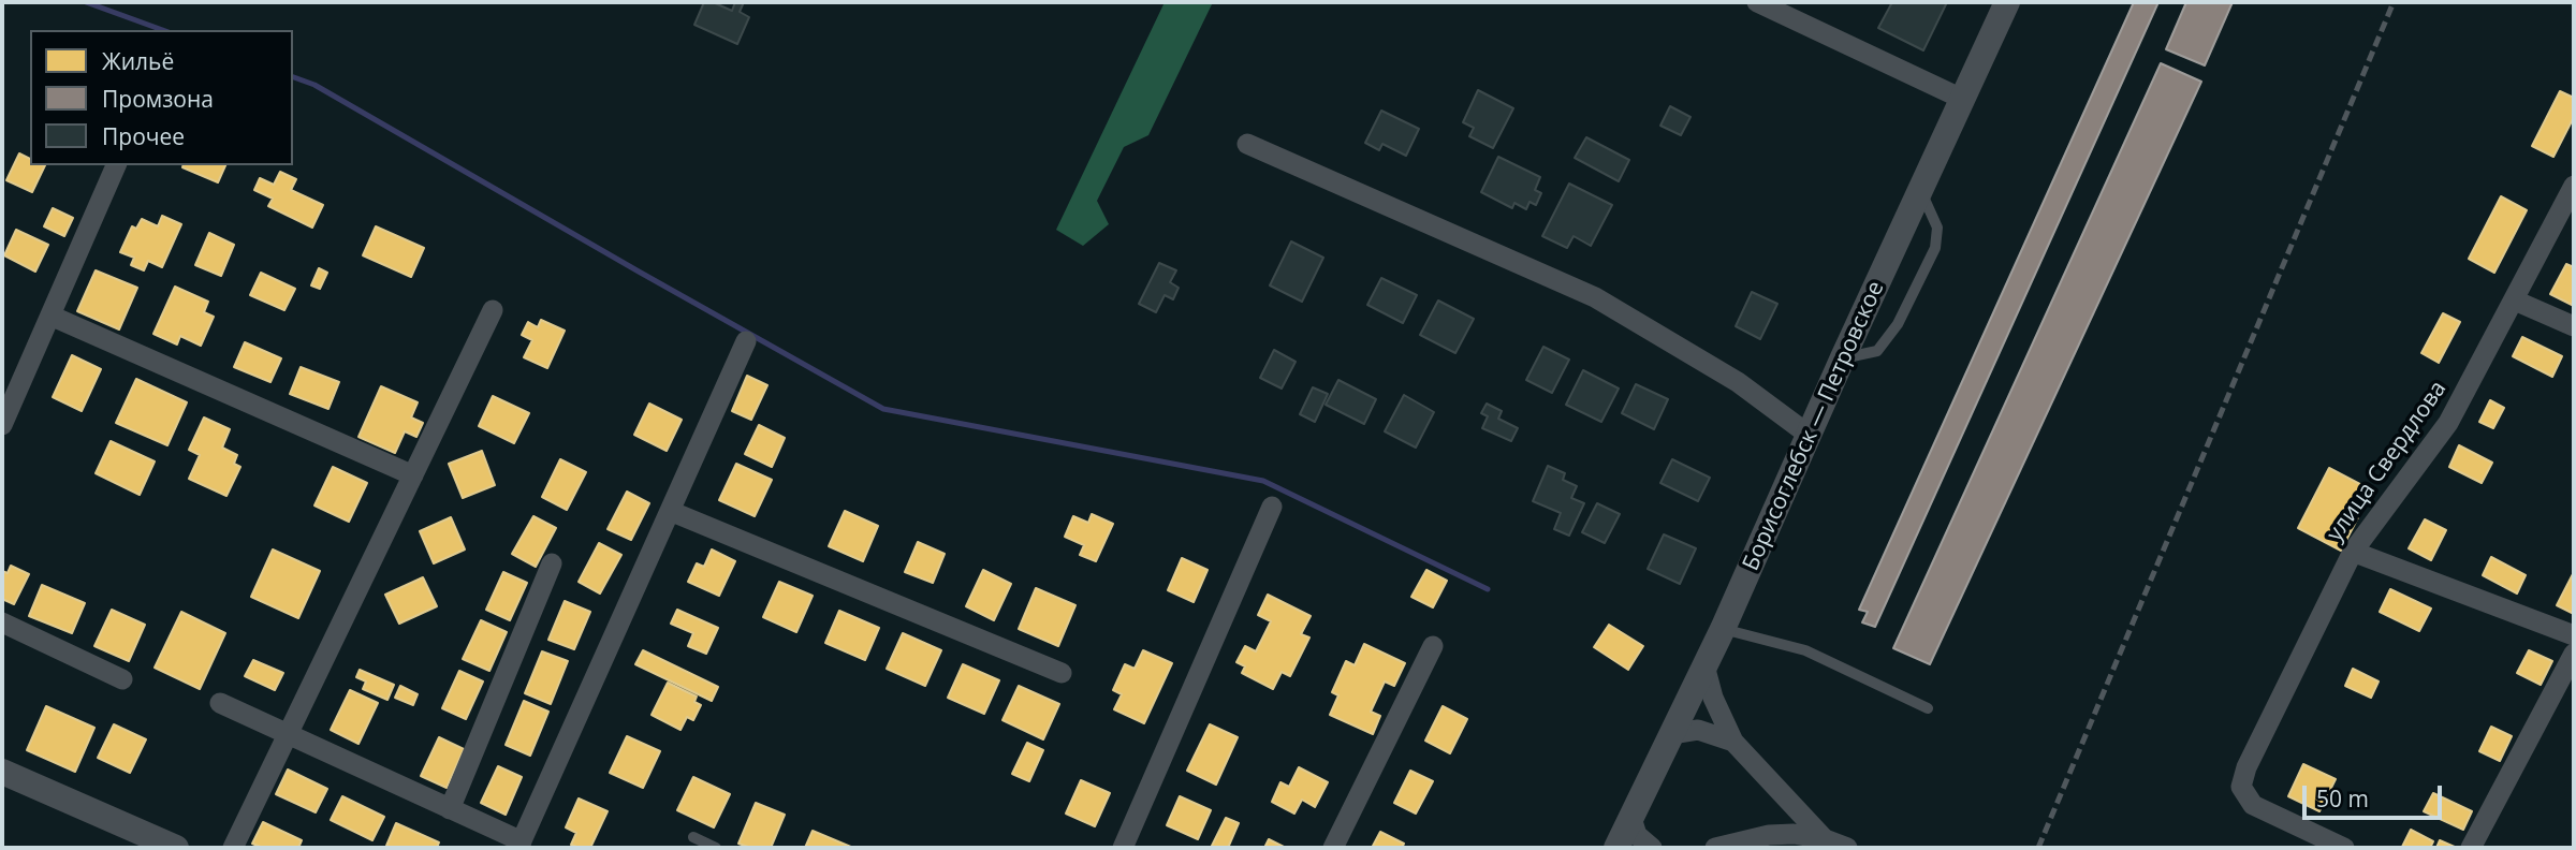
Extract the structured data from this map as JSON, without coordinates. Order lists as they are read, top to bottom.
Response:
{
  "streets": {
    "street": ["Борисоглебск — Петровское", "улица Свердлова"]
  },
  "legend": ["Жильё", "Промзона", "Прочее"],
  "scale_bar": "50 m"
}
